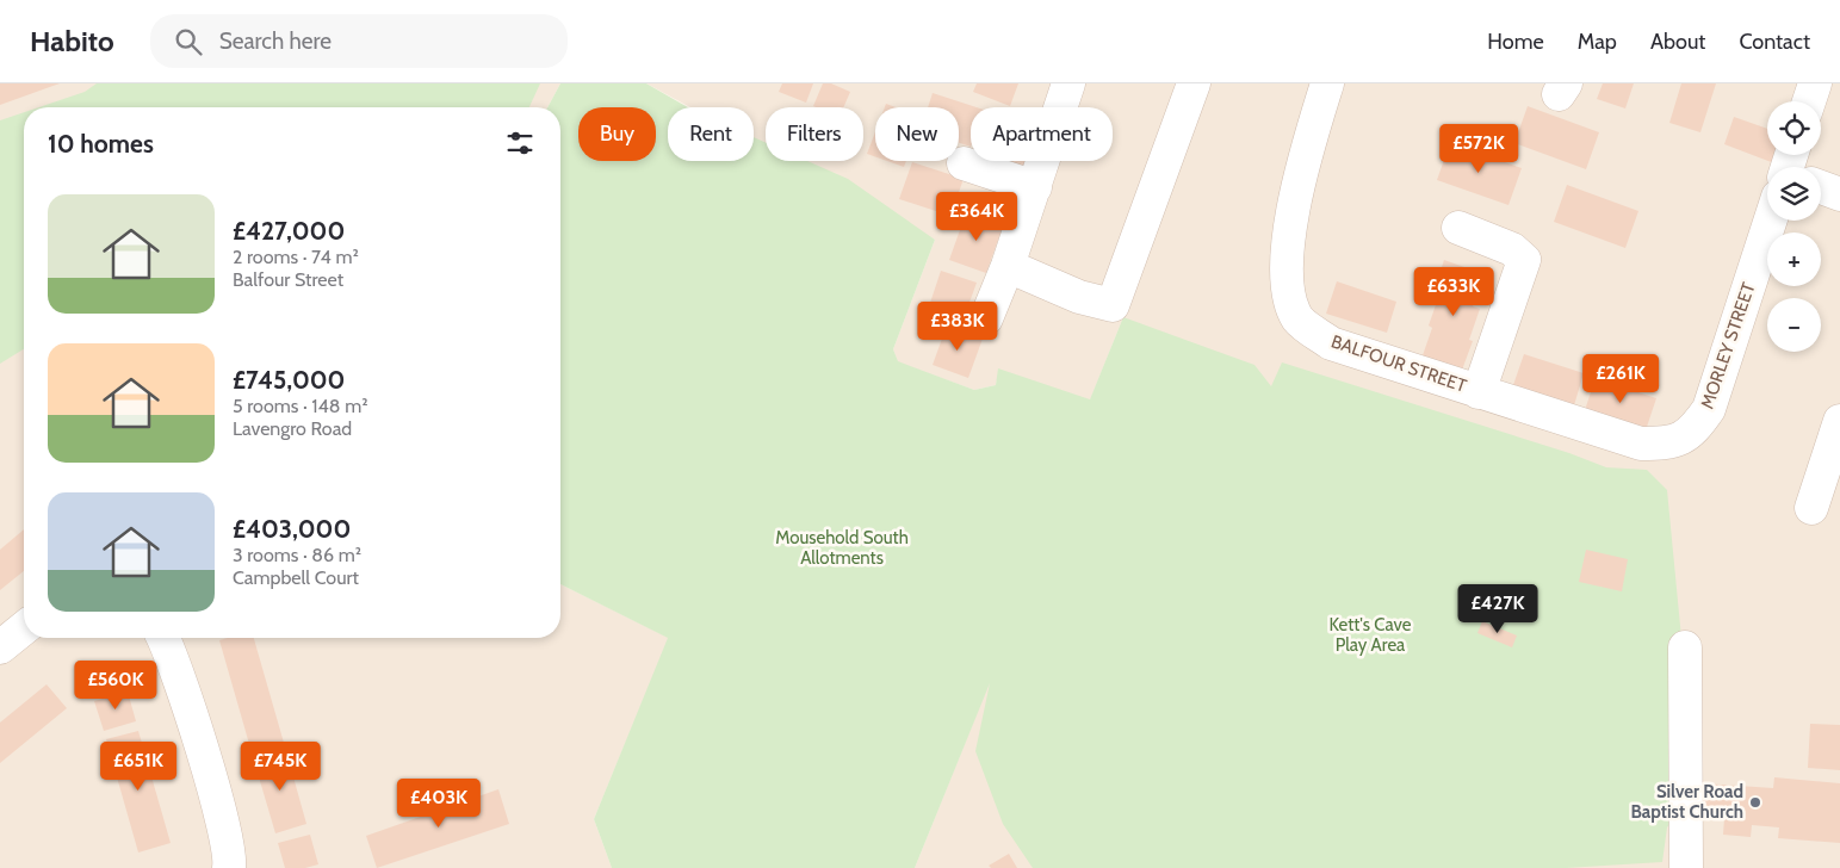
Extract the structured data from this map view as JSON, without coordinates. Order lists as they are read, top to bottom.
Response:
{
  "streets": {
    "street": ["MORLEY STREET", "BALFOUR STREET"]
  },
  "crossings": [
    ["MORLEY STREET", "BALFOUR STREET"]
  ],
  "parks": ["Mousehold South Allotments", "Kett's Cave Play Area"],
  "places": ["Silver Road Baptist Church"],
  "page": {
    "header": "Habito",
    "search": "Search here",
    "nav": [
      "Home",
      "Map",
      "About",
      "Contact"
    ],
    "map_buttons": ["+", "−"],
    "chip": [
      "Buy",
      "Rent",
      "Filters",
      "New",
      "Apartment"
    ],
    "heading": "10 homes",
    "price": [
      "£572K",
      "£364K",
      "£633K",
      "£383K",
      "£261K",
      "£427K",
      "£560K",
      "£651K",
      "£745K",
      "£403K"
    ],
    "list": [
      {
        "name": "£427,000",
        "note": "2 rooms · 74 m² · Balfour Street"
      },
      {
        "name": "£745,000",
        "note": "5 rooms · 148 m² · Lavengro Road"
      },
      {
        "name": "£403,000",
        "note": "3 rooms · 86 m² · Campbell Court"
      }
    ]
  }
}
